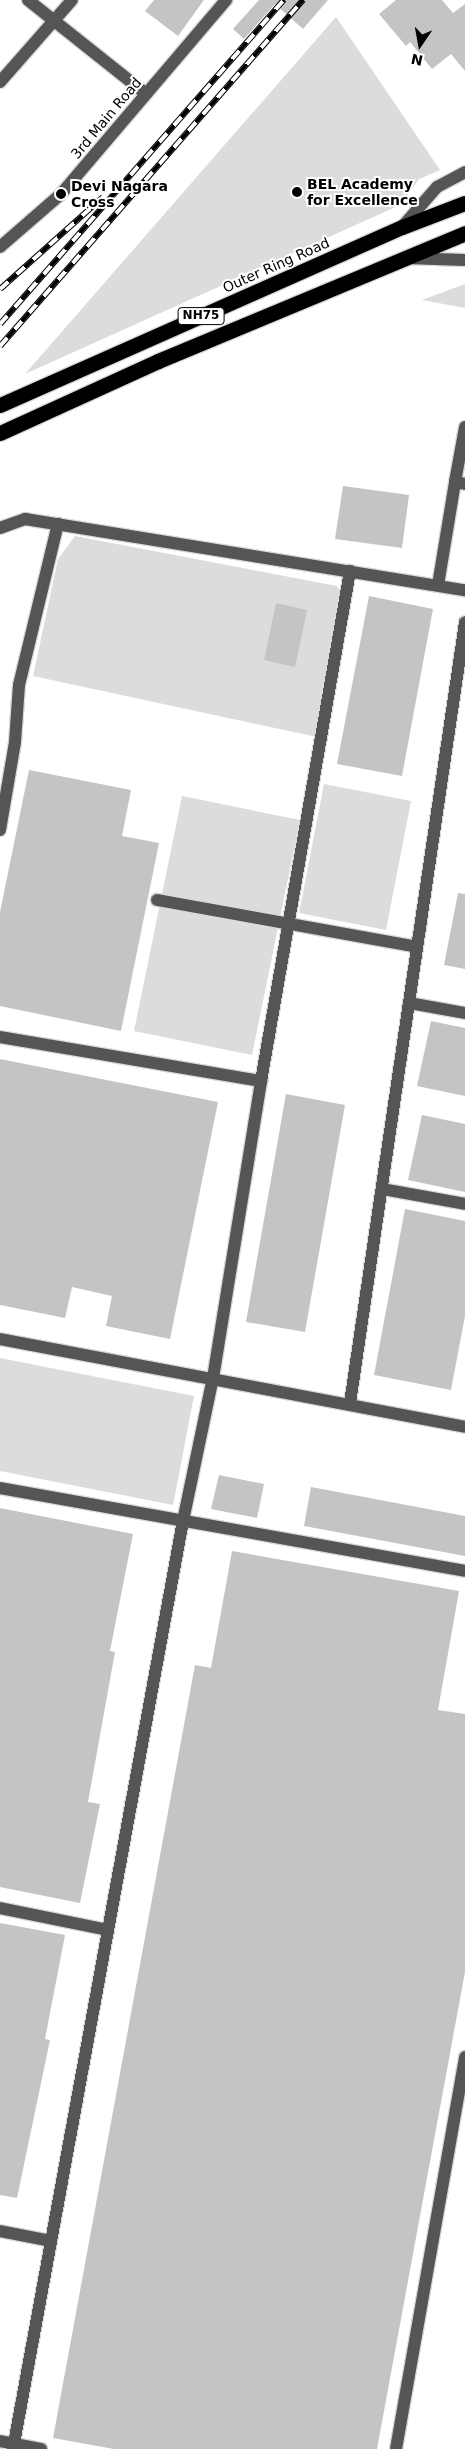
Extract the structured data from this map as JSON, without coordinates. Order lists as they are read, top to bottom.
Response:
{
  "streets": {
    "highway": ["Outer Ring Road", "NH75"],
    "street": ["3rd Main Road"]
  },
  "crossings": [
    ["Outer Ring Road", "NH75"]
  ],
  "places": ["BEL Academy for Excellence", "Devi Nagara Cross"],
  "north": "bottom"
}
